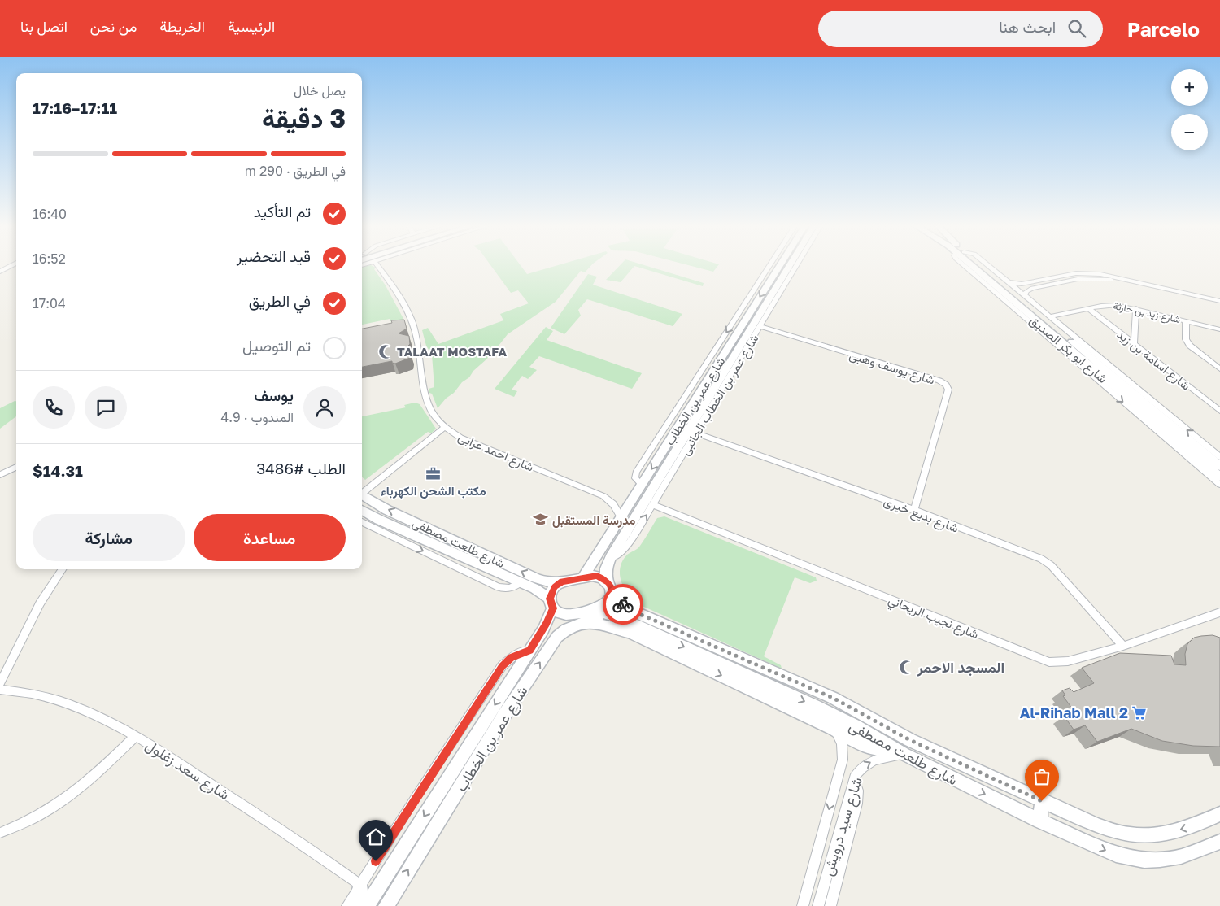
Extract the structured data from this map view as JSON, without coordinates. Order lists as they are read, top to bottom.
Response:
{
  "streets": {
    "street": [
      "شارع زيد بن حارثة",
      "شارع ابو بكر الصديق",
      "شارع اسامة بن زيد",
      "شارع يوسف وهبى",
      "شارع عمر بن الخطاب الجانبى",
      "شارع عمر بن الخطاب",
      "شارع احمد عرابى",
      "شارع بديع خيرى",
      "شارع طلعت مصطفى",
      "شارع نجيب الريحاني",
      "شارع سعد زغلول",
      "شارع سيد درويش"
    ]
  },
  "crossings": [
    ["شارع زيد بن حارثة", "شارع اسامة بن زيد"],
    ["شارع يوسف وهبى", "شارع عمر بن الخطاب الجانبى"],
    ["شارع يوسف وهبى", "شارع بديع خيرى"],
    ["شارع عمر بن الخطاب الجانبى", "شارع عمر بن الخطاب"],
    ["شارع عمر بن الخطاب الجانبى", "شارع بديع خيرى"],
    ["شارع عمر بن الخطاب الجانبى", "شارع نجيب الريحاني"],
    ["شارع عمر بن الخطاب", "شارع احمد عرابى"],
    ["شارع عمر بن الخطاب", "شارع بديع خيرى"],
    ["شارع عمر بن الخطاب", "شارع طلعت مصطفى"],
    ["شارع بديع خيرى", "شارع نجيب الريحاني"],
    ["شارع طلعت مصطفى", "شارع سيد درويش"]
  ],
  "places": {
    "mosque": ["TALAAT MOSTAFA", "المسجد الاحمر"],
    "office": ["مكتب الشحن الكهرباء"],
    "school or university": ["مدرسة المستقبل"],
    "supermarket": ["Al-Rihab Mall 2"]
  },
  "page": {
    "header": "Parcelo",
    "search": "ابحث هنا",
    "nav": [
      "الرئيسية",
      "الخريطة",
      "من نحن",
      "اتصل بنا"
    ],
    "map_buttons": ["+", "−"],
    "heading": ["3 دقيقة", "يصل خلال", "17:11–17:16"],
    "panel": [
      "يوسف",
      "المندوب · 4.9",
      "الطلب #3486",
      "$14.31"
    ],
    "bar": "في الطريق · 290 m",
    "list": [
      ["تم التأكيد", "16:40"],
      ["قيد التحضير", "16:52"],
      ["في الطريق", "17:04"],
      "تم التوصيل"
    ],
    "buttons": ["مساعدة", "مشاركة"]
  }
}
